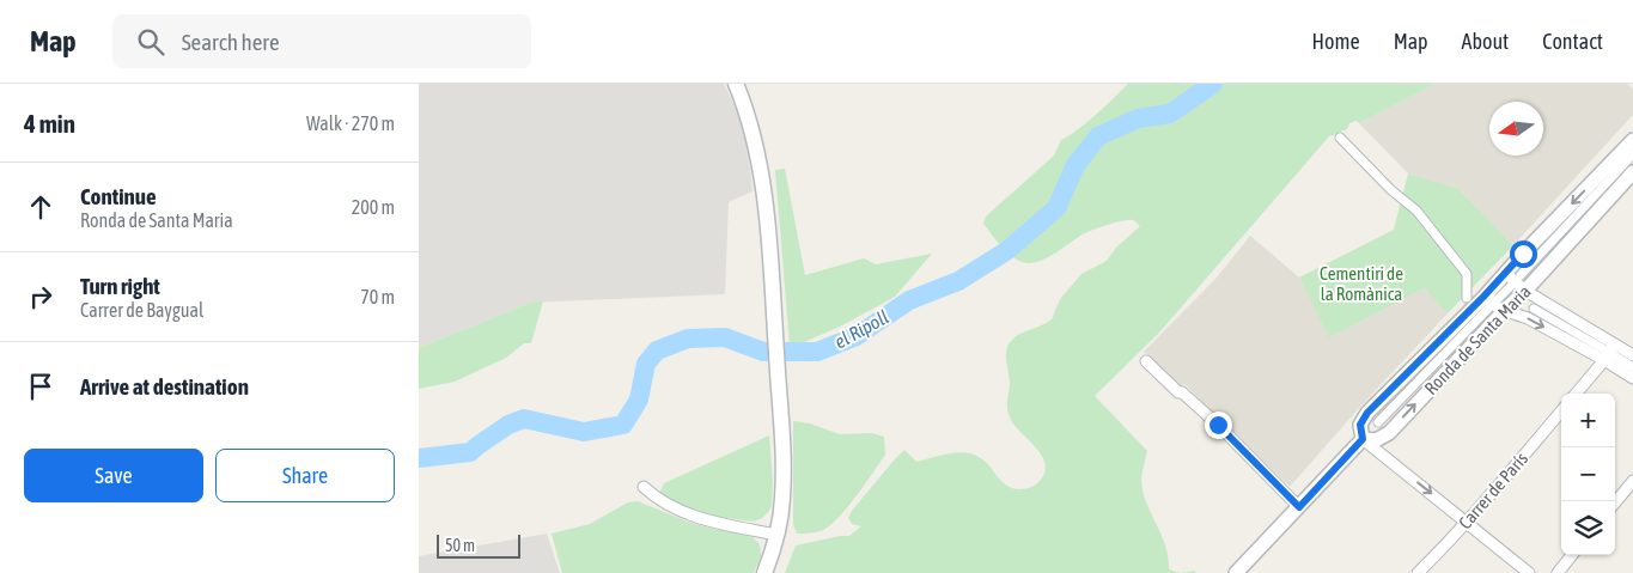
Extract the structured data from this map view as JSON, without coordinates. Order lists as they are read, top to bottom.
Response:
{
  "streets": {
    "street": ["Ronda de Santa Maria", "Carrer de París"]
  },
  "water": ["el Ripoll"],
  "parks": ["Cementiri de la Romànica"],
  "scale_bar": "50 m",
  "north": "left",
  "page": {
    "header": "Map",
    "search": "Search here",
    "nav": [
      "Home",
      "Map",
      "About",
      "Contact"
    ],
    "heading": ["4 min", "Walk · 270 m"],
    "list": [
      ["Continue", "Ronda de Santa Maria", "200 m"],
      ["Turn right", "Carrer de Baygual", "70 m"],
      "Arrive at destination"
    ],
    "map_buttons": ["+", "−"],
    "buttons": ["Save", "Share"],
    "scale": "50 m"
  }
}
